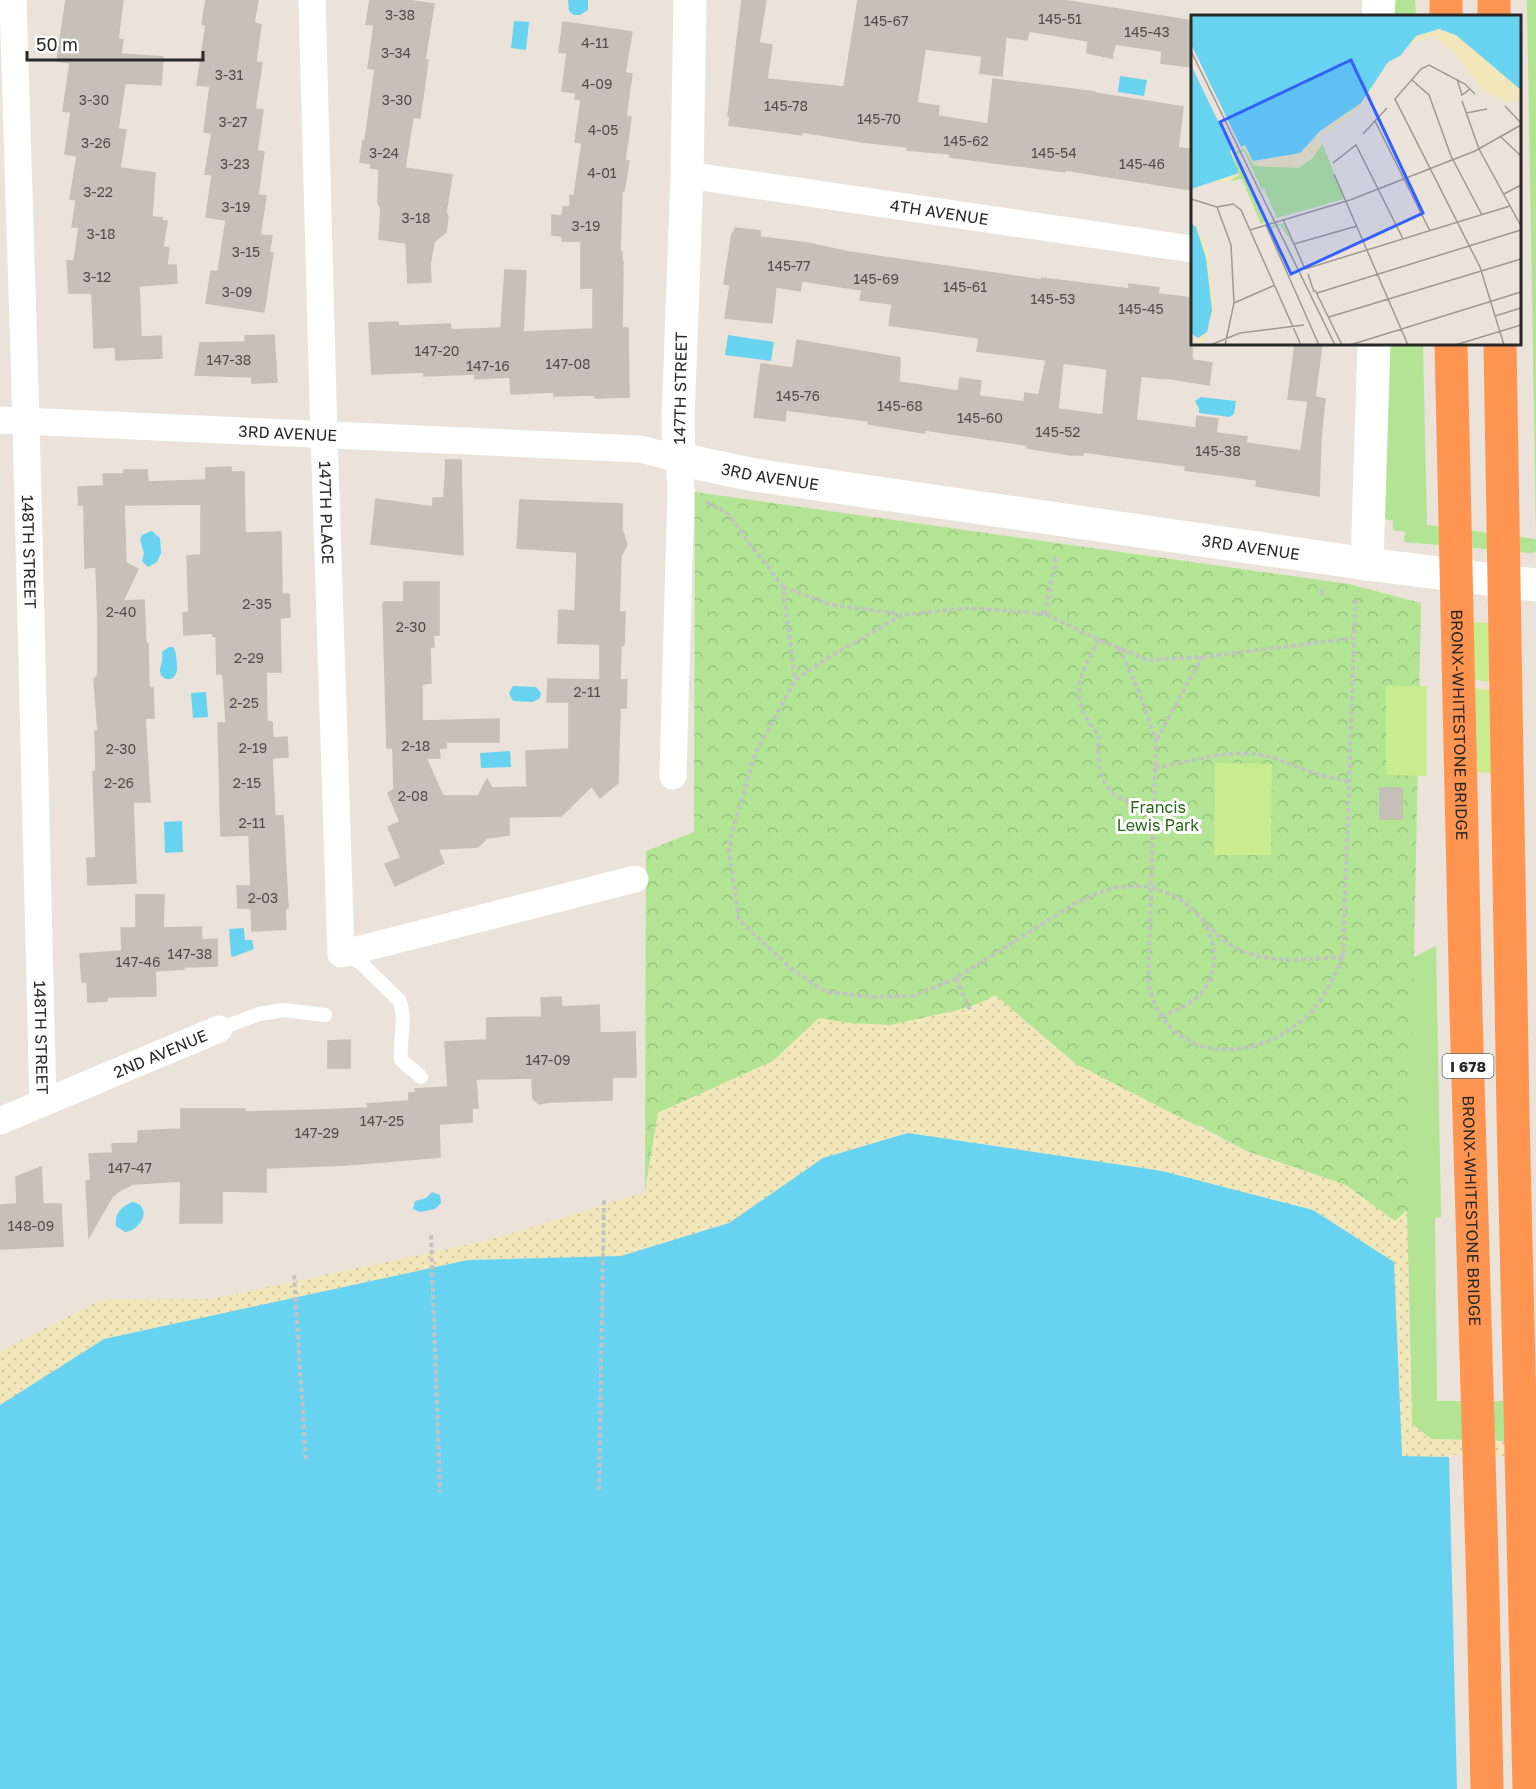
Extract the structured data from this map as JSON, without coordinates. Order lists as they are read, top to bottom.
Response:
{
  "streets": {
    "highway": ["BRONX-WHITESTONE BRIDGE", "I 678"],
    "street": [
      "4TH AVENUE",
      "147TH STREET",
      "3RD AVENUE",
      "147TH PLACE",
      "148TH STREET",
      "2ND AVENUE"
    ]
  },
  "crossings": [
    ["4TH AVENUE", "147TH STREET"],
    ["147TH STREET", "3RD AVENUE"],
    ["3RD AVENUE", "147TH PLACE"],
    ["3RD AVENUE", "148TH STREET"],
    ["148TH STREET", "2ND AVENUE"]
  ],
  "parks": ["Francis Lewis Park"],
  "house_numbers": [
    "3-38",
    "145-51",
    "145-67",
    "145-43",
    "4-11",
    "3-34",
    "3-31",
    "4-09",
    "3-30",
    "3-30",
    "145-78",
    "145-70",
    "3-27",
    "4-05",
    "145-62",
    "3-26",
    "3-24",
    "145-54",
    "3-23",
    "145-46",
    "4-01",
    "3-22",
    "3-19",
    "3-18",
    "3-19",
    "3-18",
    "3-15",
    "145-77",
    "3-12",
    "145-69",
    "145-61",
    "3-09",
    "145-53",
    "145-45",
    "147-20",
    "147-38",
    "147-08",
    "147-16",
    "145-76",
    "145-68",
    "145-60",
    "145-52",
    "145-38",
    "2-35",
    "2-40",
    "2-30",
    "2-29",
    "2-11",
    "2-25",
    "2-18",
    "2-19",
    "2-30",
    "2-26",
    "2-15",
    "2-08",
    "2-11",
    "2-03",
    "147-38",
    "147-46",
    "147-09",
    "147-25",
    "147-29",
    "147-47",
    "148-09"
  ],
  "scale_bar": "50 m"
}
